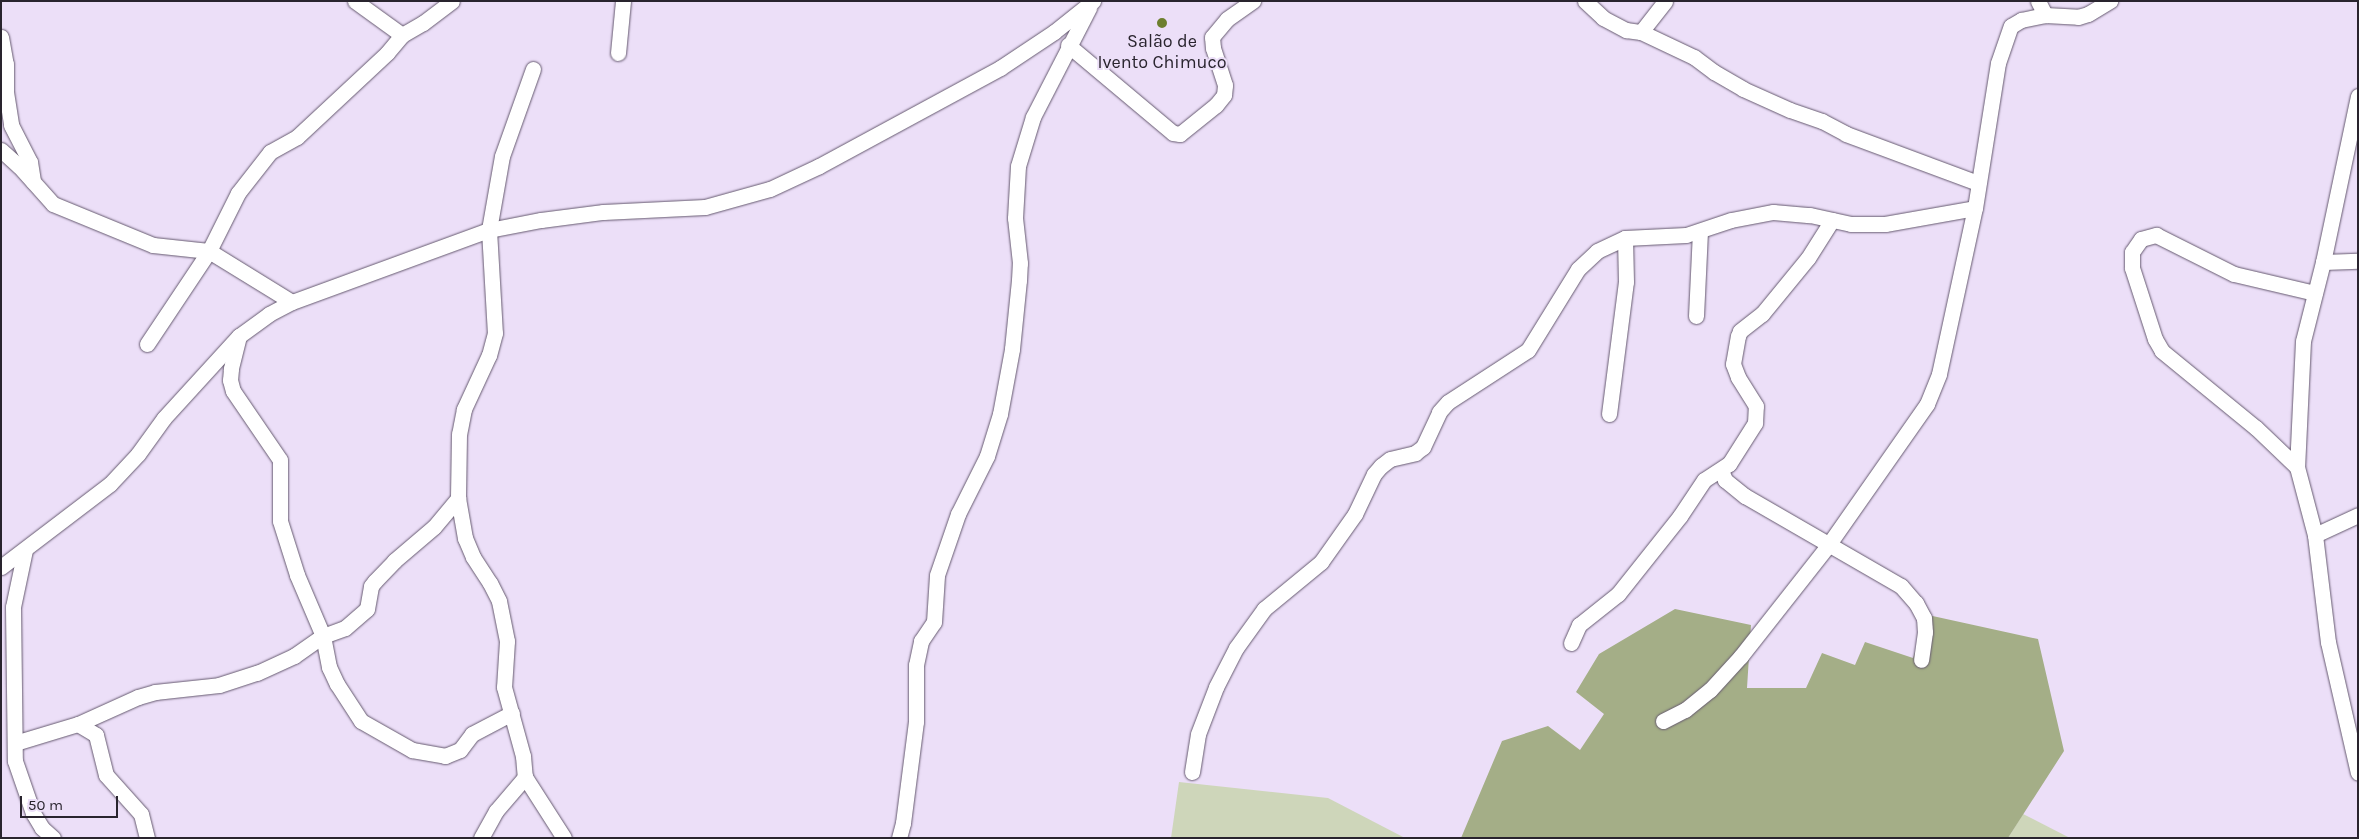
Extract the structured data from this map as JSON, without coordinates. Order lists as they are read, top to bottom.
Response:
{
  "places": ["Salão de Ivento Chimuco"],
  "scale_bar": "50 m"
}
